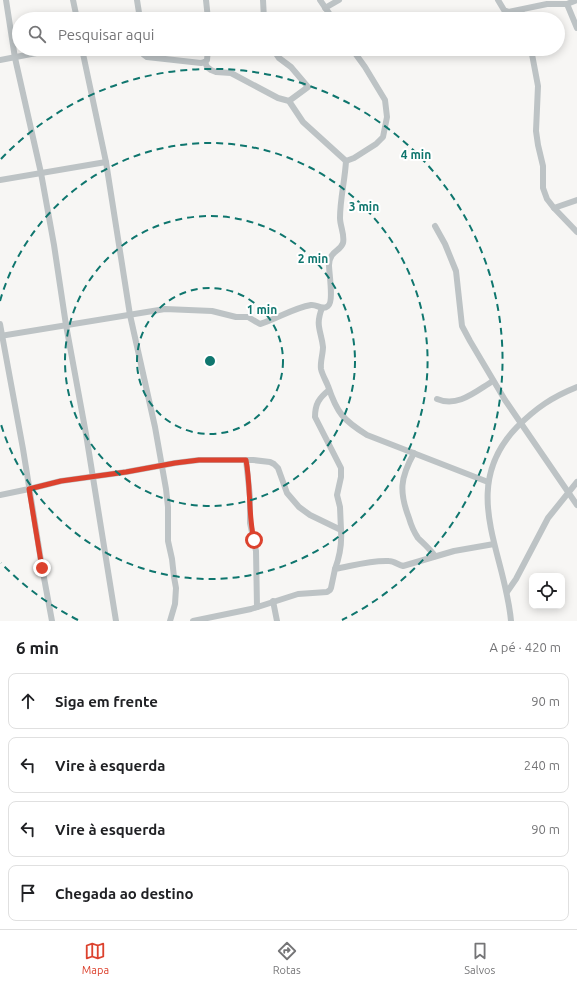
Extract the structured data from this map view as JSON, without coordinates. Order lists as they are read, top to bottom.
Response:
{
  "page": {
    "search": "Pesquisar aqui",
    "heading": ["6 min", "A pé · 420 m"],
    "list": [
      ["Siga em frente", "90 m"],
      ["Vire à esquerda", "240 m"],
      ["Vire à esquerda", "90 m"],
      "Chegada ao destino"
    ],
    "nav": ["Mapa", "Rotas", "Salvos"]
  },
  "rings": [
    "4 min",
    "3 min",
    "2 min",
    "1 min"
  ]
}
